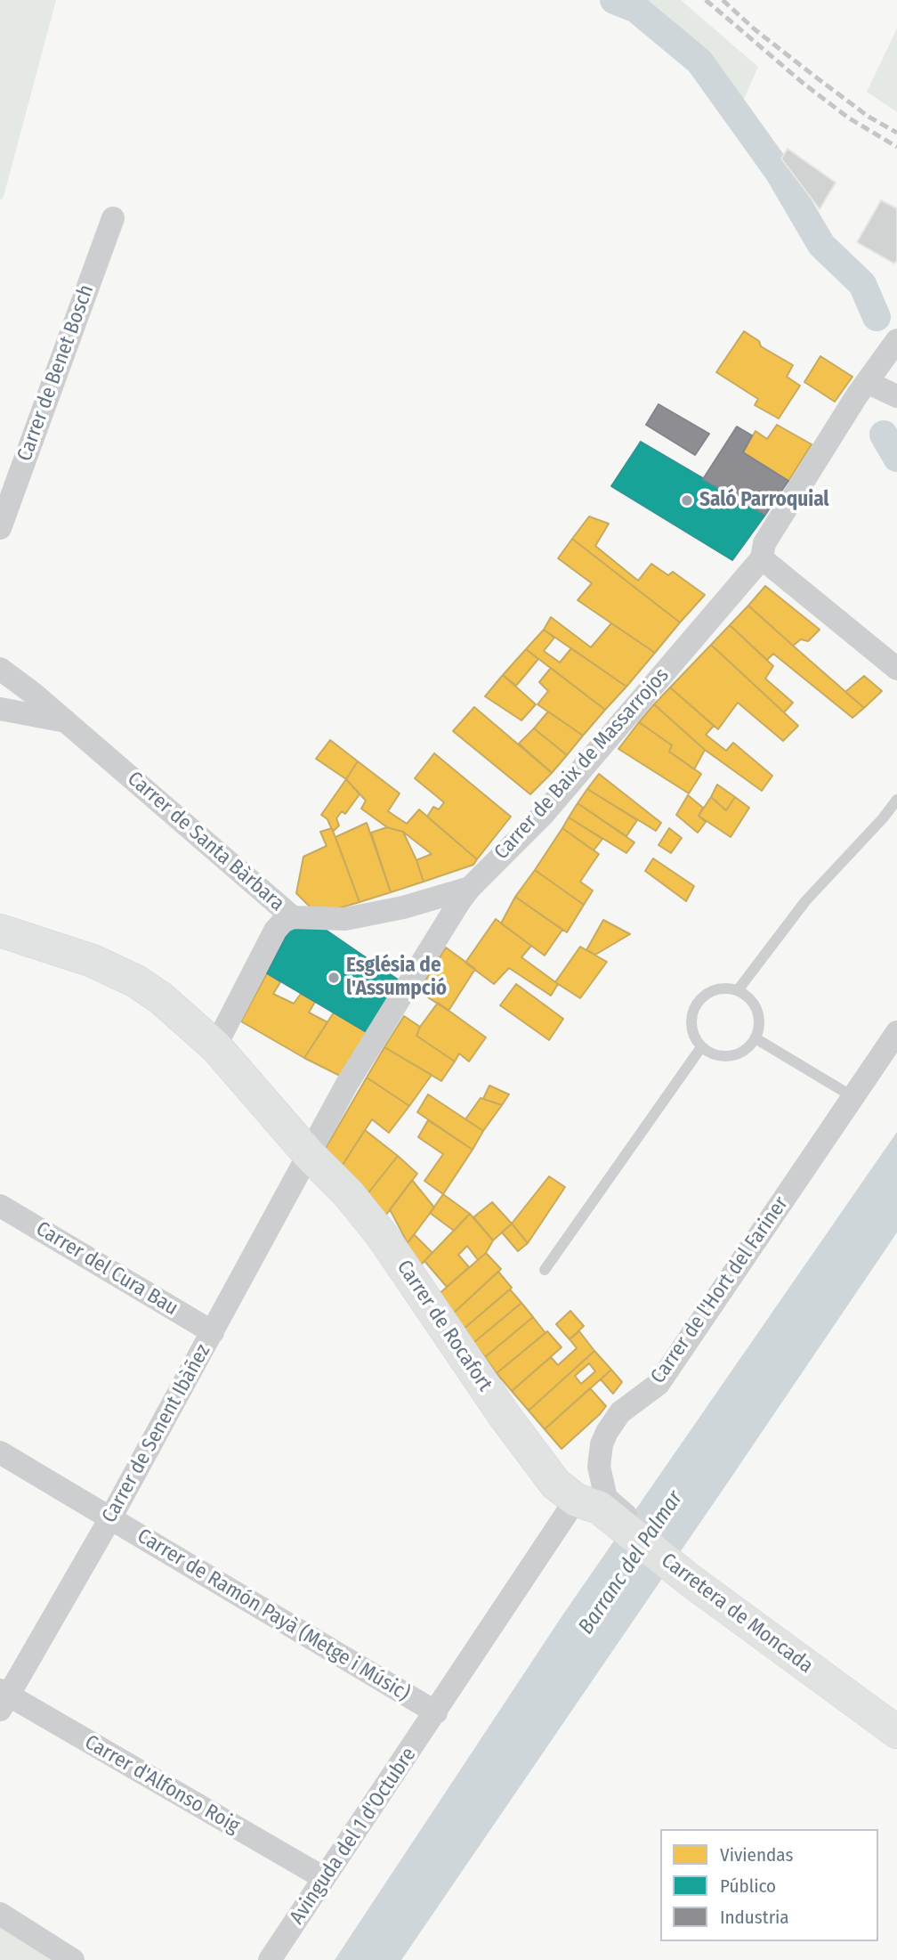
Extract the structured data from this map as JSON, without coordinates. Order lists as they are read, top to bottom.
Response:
{
  "streets": {
    "street": [
      "Carrer de Benet Bosch",
      "Carrer de Baix de Massarrojos",
      "Carrer de Santa Bàrbara",
      "Carrer del Cura Bau",
      "Carrer de l'Hort del Fariner",
      "Carrer de Rocafort",
      "Carrer de Senent Ibàñez",
      "Carretera de Moncada",
      "Carrer de Ramón Payà (Metge i Músic)",
      "Carrer d'Alfonso Roig",
      "Avinguda del 1 d'Octubre"
    ]
  },
  "crossings": [
    ["Carrer de Baix de Massarrojos", "Carrer de Santa Bàrbara"],
    ["Carrer de Baix de Massarrojos", "Carrer de Rocafort"],
    ["Carrer de Baix de Massarrojos", "Carrer de Senent Ibàñez"],
    ["Carrer del Cura Bau", "Carrer de Senent Ibàñez"],
    ["Carrer de l'Hort del Fariner", "Carrer de Rocafort"],
    ["Carrer de l'Hort del Fariner", "Carretera de Moncada"],
    ["Carrer de Rocafort", "Carrer de Senent Ibàñez"],
    ["Carrer de Rocafort", "Carretera de Moncada"],
    ["Carrer de Senent Ibàñez", "Carrer de Ramón Payà (Metge i Músic)"],
    ["Carrer de Senent Ibàñez", "Carrer d'Alfonso Roig"],
    ["Carrer de Ramón Payà (Metge i Músic)", "Avinguda del 1 d'Octubre"],
    ["Carrer d'Alfonso Roig", "Avinguda del 1 d'Octubre"]
  ],
  "water": ["Barranc del Palmar"],
  "places": ["Saló Parroquial", "Església de l'Assumpció"],
  "legend": ["Viviendas", "Público", "Industria"]
}
